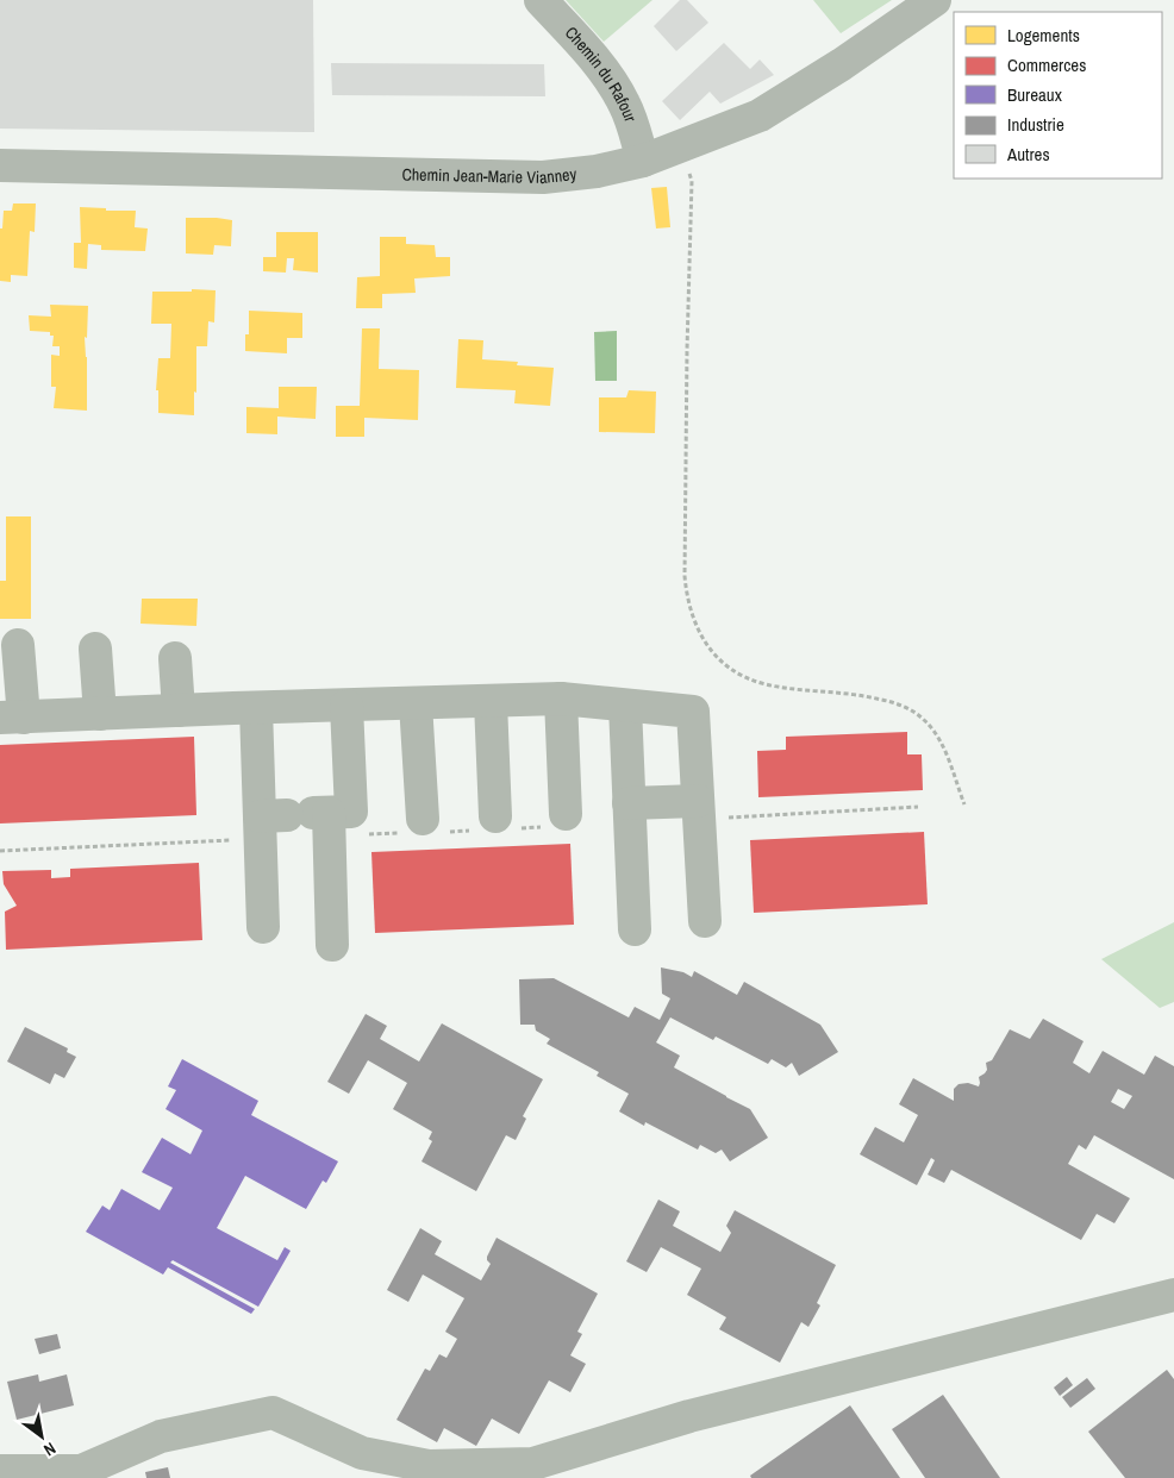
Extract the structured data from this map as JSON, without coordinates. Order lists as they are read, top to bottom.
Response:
{
  "streets": {
    "street": ["Chemin du Rafour", "Chemin Jean-Marie Vianney"]
  },
  "crossings": [
    ["Chemin du Rafour", "Chemin Jean-Marie Vianney"]
  ],
  "legend": [
    "Logements",
    "Commerces",
    "Bureaux",
    "Industrie",
    "Autres"
  ],
  "north": "bottom right"
}
